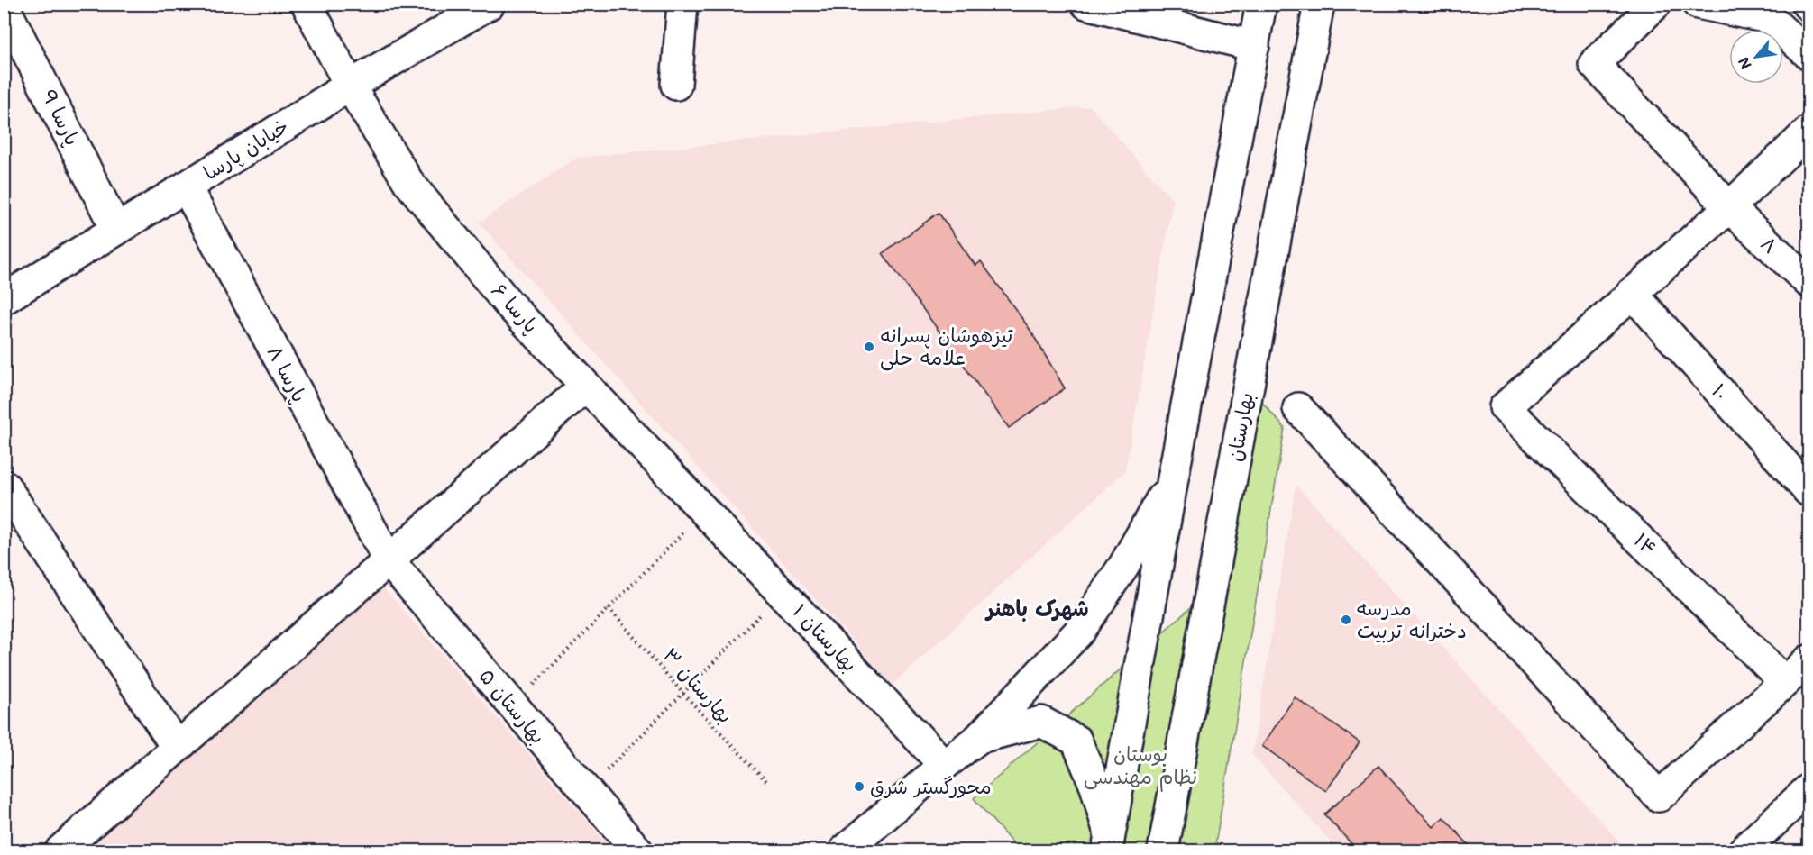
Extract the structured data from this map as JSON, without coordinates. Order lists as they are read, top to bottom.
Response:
{
  "streets": {
    "street": [
      "پارسا 9",
      "خیابان پارسا",
      "۸",
      "پارسا ۶",
      "۸ پارسا",
      "۱۰",
      "بهارستان",
      "۱۴",
      "بهارستان ۱",
      "بهارستان ۵"
    ],
    "path": ["بهارستان ۳"]
  },
  "crossings": [
    ["پارسا 9", "خیابان پارسا"],
    ["خیابان پارسا", "پارسا ۶"],
    ["خیابان پارسا", "۸ پارسا"],
    ["پارسا ۶", "بهارستان ۱"],
    ["۸ پارسا", "بهارستان ۵"],
    ["۱۰", "۱۴"]
  ],
  "districts": ["شهرک باهنر"],
  "parks": ["بوستان نظام مهندسی"],
  "places": ["تیزهوشان پسرانه علامه حلی", "مدرسه دخترانه تربیت", "محورگستر شرق"],
  "north": "bottom left"
}
